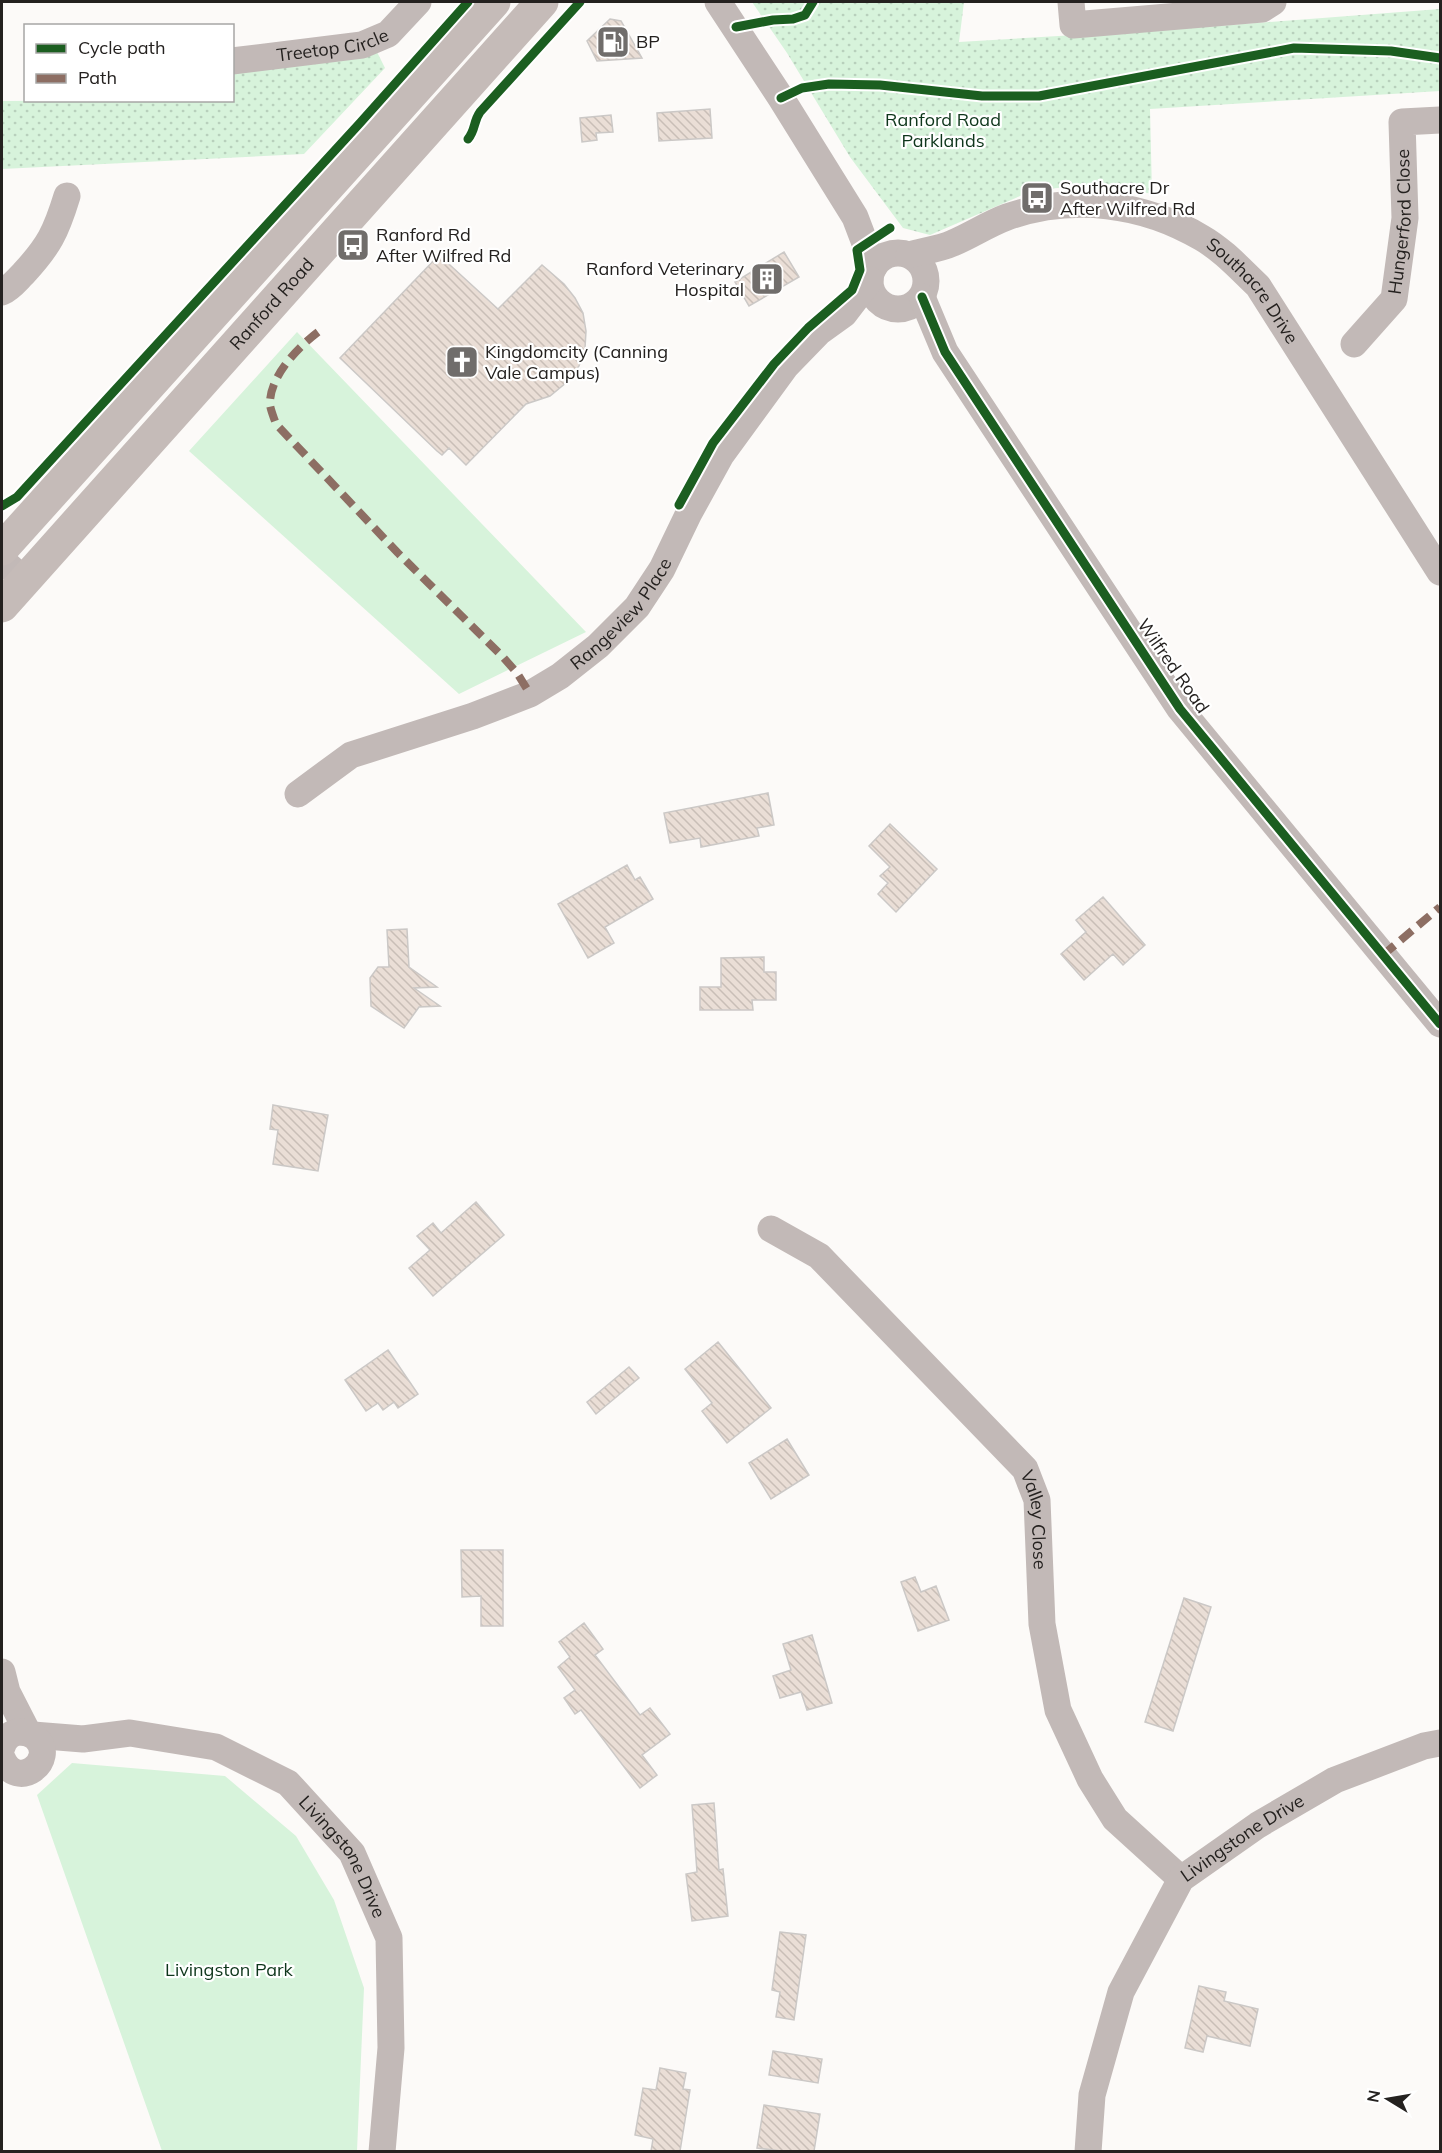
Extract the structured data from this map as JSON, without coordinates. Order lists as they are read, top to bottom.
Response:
{
  "streets": {
    "main road": ["Ranford Road"],
    "street": [
      "Treetop Circle",
      "Hungerford Close",
      "Southacre Drive",
      "Rangeview Place",
      "Wilfred Road",
      "Valley Close",
      "Livingstone Drive"
    ]
  },
  "crossings": [
    ["Southacre Drive", "Rangeview Place"],
    ["Southacre Drive", "Wilfred Road"],
    ["Rangeview Place", "Wilfred Road"],
    ["Valley Close", "Livingstone Drive"]
  ],
  "parks": ["Ranford Road Parklands", "Livingston Park"],
  "places": {
    "fuel station": ["BP"],
    "bus stop": ["Southacre Dr After Wilfred Rd", "Ranford Rd After Wilfred Rd"],
    "building": ["Ranford Veterinary Hospital"],
    "church": ["Kingdomcity (Canning Vale Campus)"]
  },
  "legend": ["Cycle path", "Path"],
  "north": "left"
}
